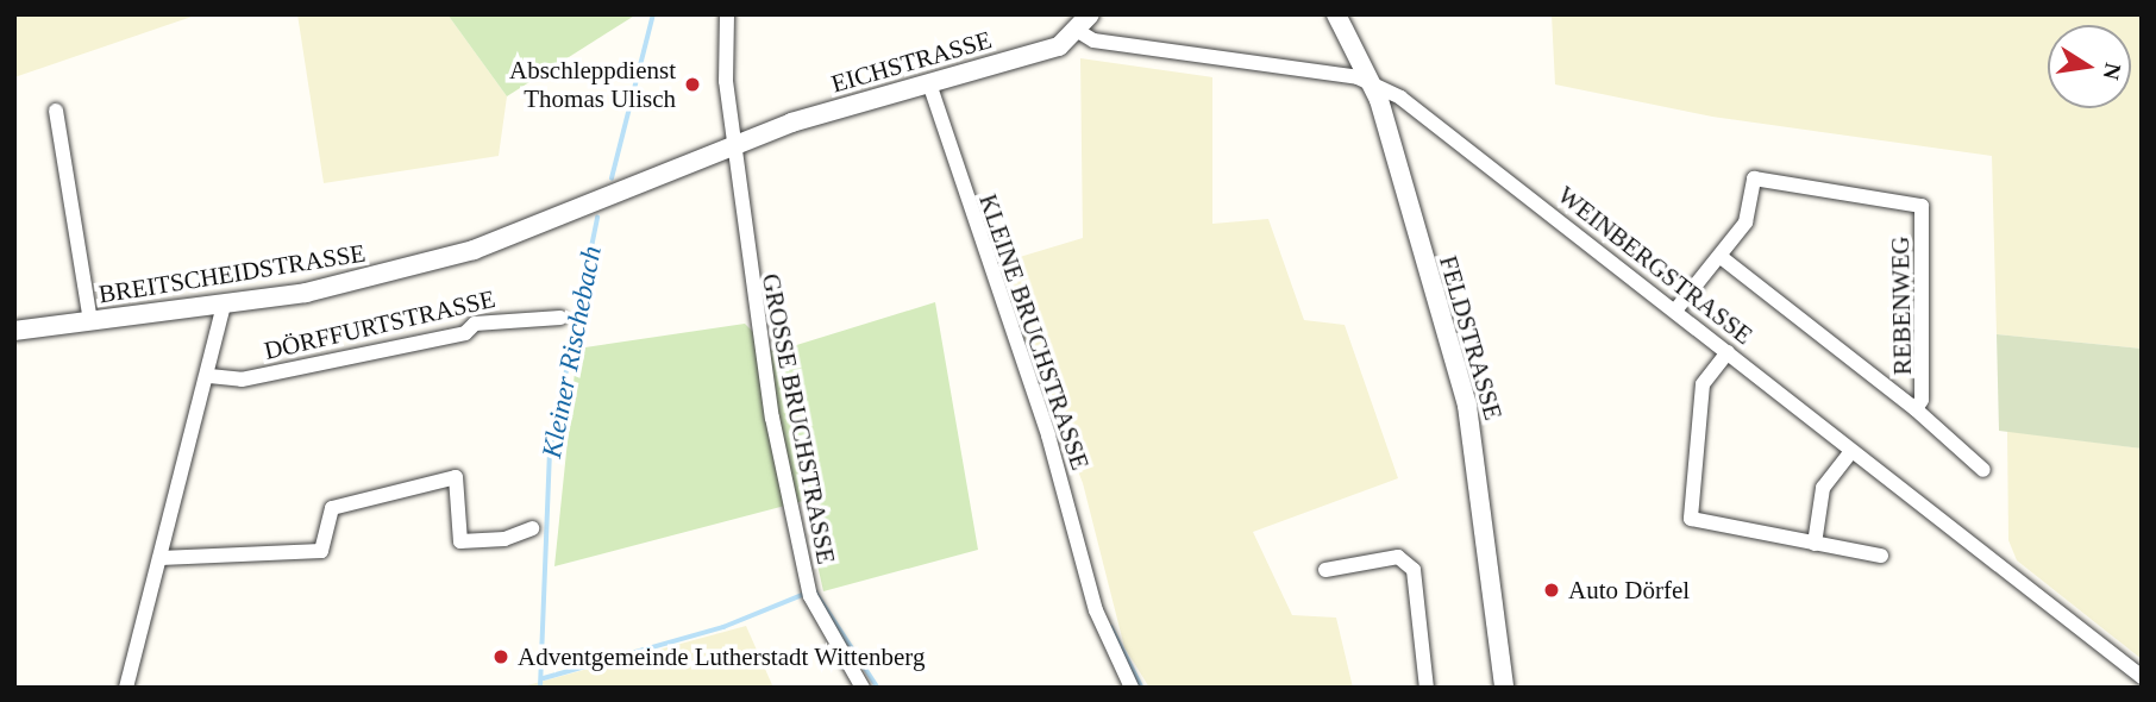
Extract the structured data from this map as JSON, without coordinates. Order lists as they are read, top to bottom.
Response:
{
  "streets": {
    "street": [
      "EICHSTRASSE",
      "WEINBERGSTRASSE",
      "BREITSCHEIDSTRASSE",
      "REBENWEG",
      "DÖRFFURTSTRASSE",
      "KLEINE BRUCHSTRASSE",
      "FELDSTRASSE",
      "GROSSE BRUCHSTRASSE"
    ]
  },
  "crossings": [
    ["EICHSTRASSE", "WEINBERGSTRASSE"],
    ["EICHSTRASSE", "BREITSCHEIDSTRASSE"],
    ["EICHSTRASSE", "KLEINE BRUCHSTRASSE"],
    ["EICHSTRASSE", "GROSSE BRUCHSTRASSE"],
    ["WEINBERGSTRASSE", "REBENWEG"],
    ["WEINBERGSTRASSE", "FELDSTRASSE"],
    ["BREITSCHEIDSTRASSE", "GROSSE BRUCHSTRASSE"]
  ],
  "water": ["Kleiner Rischebach"],
  "places": ["Abschleppdienst Thomas Ulisch", "Auto Dörfel", "Adventgemeinde Lutherstadt Wittenberg"],
  "north": "right"
}
